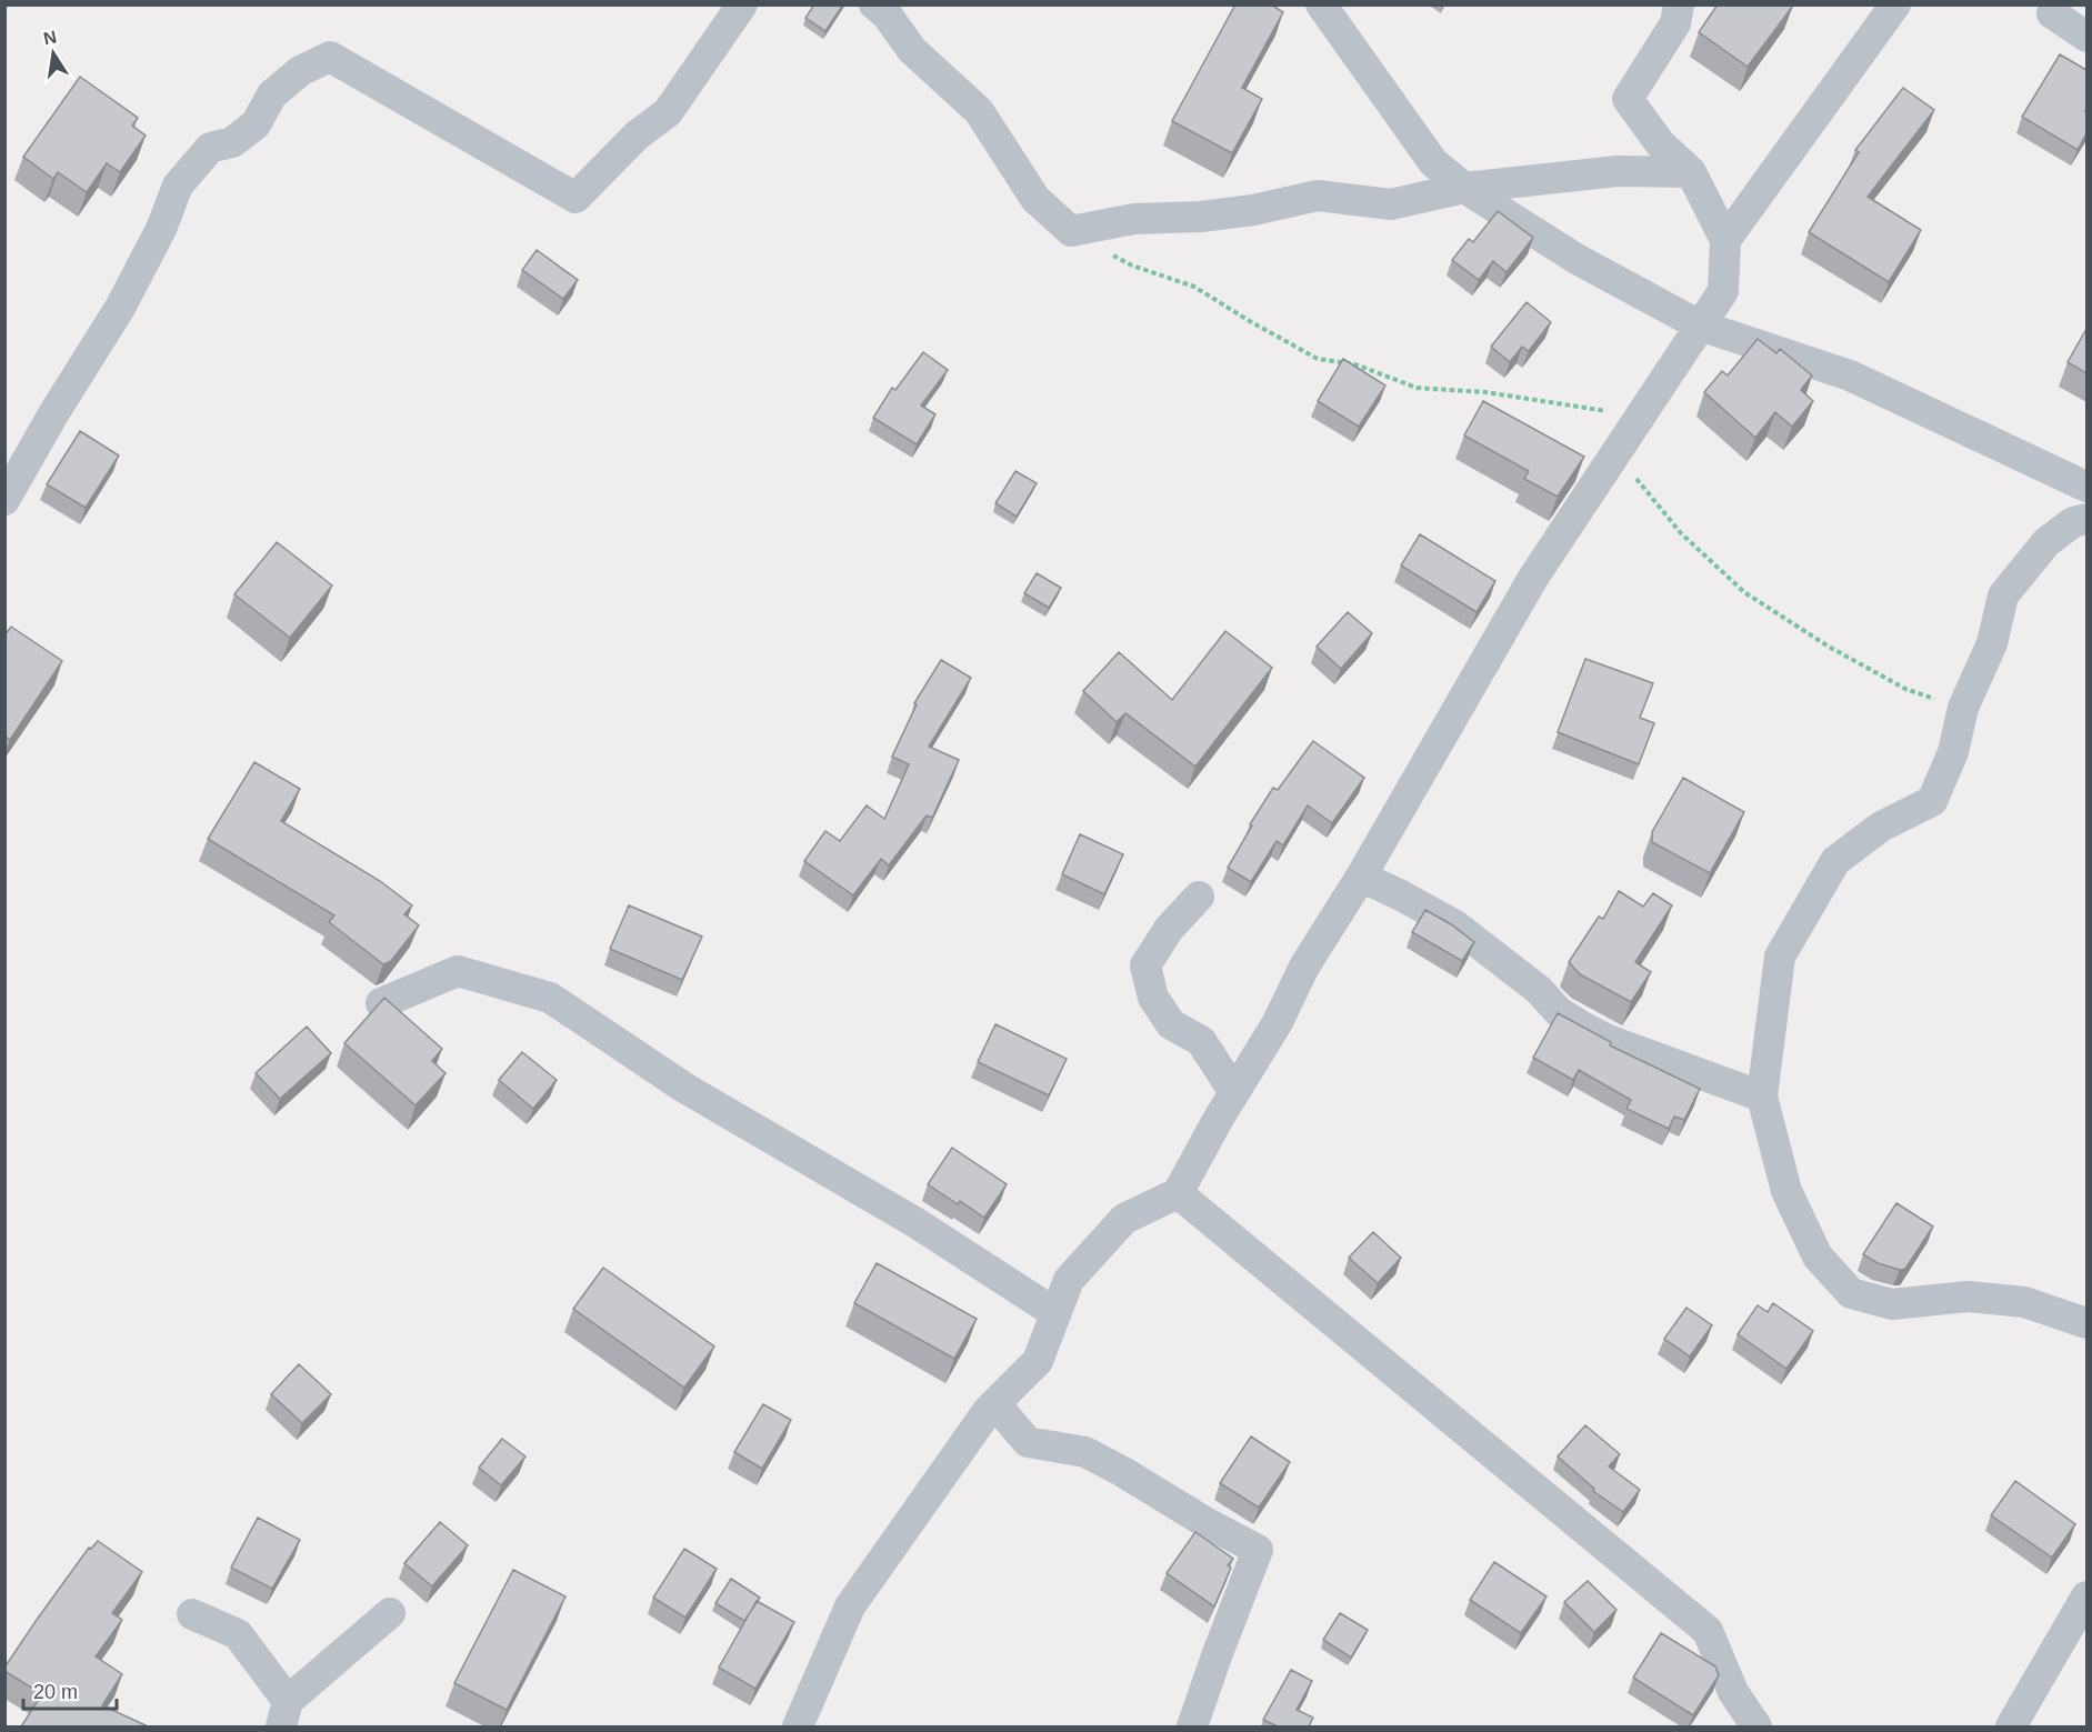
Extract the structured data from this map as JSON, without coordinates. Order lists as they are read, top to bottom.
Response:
{
  "scale_bar": "20 m",
  "north": "top"
}
